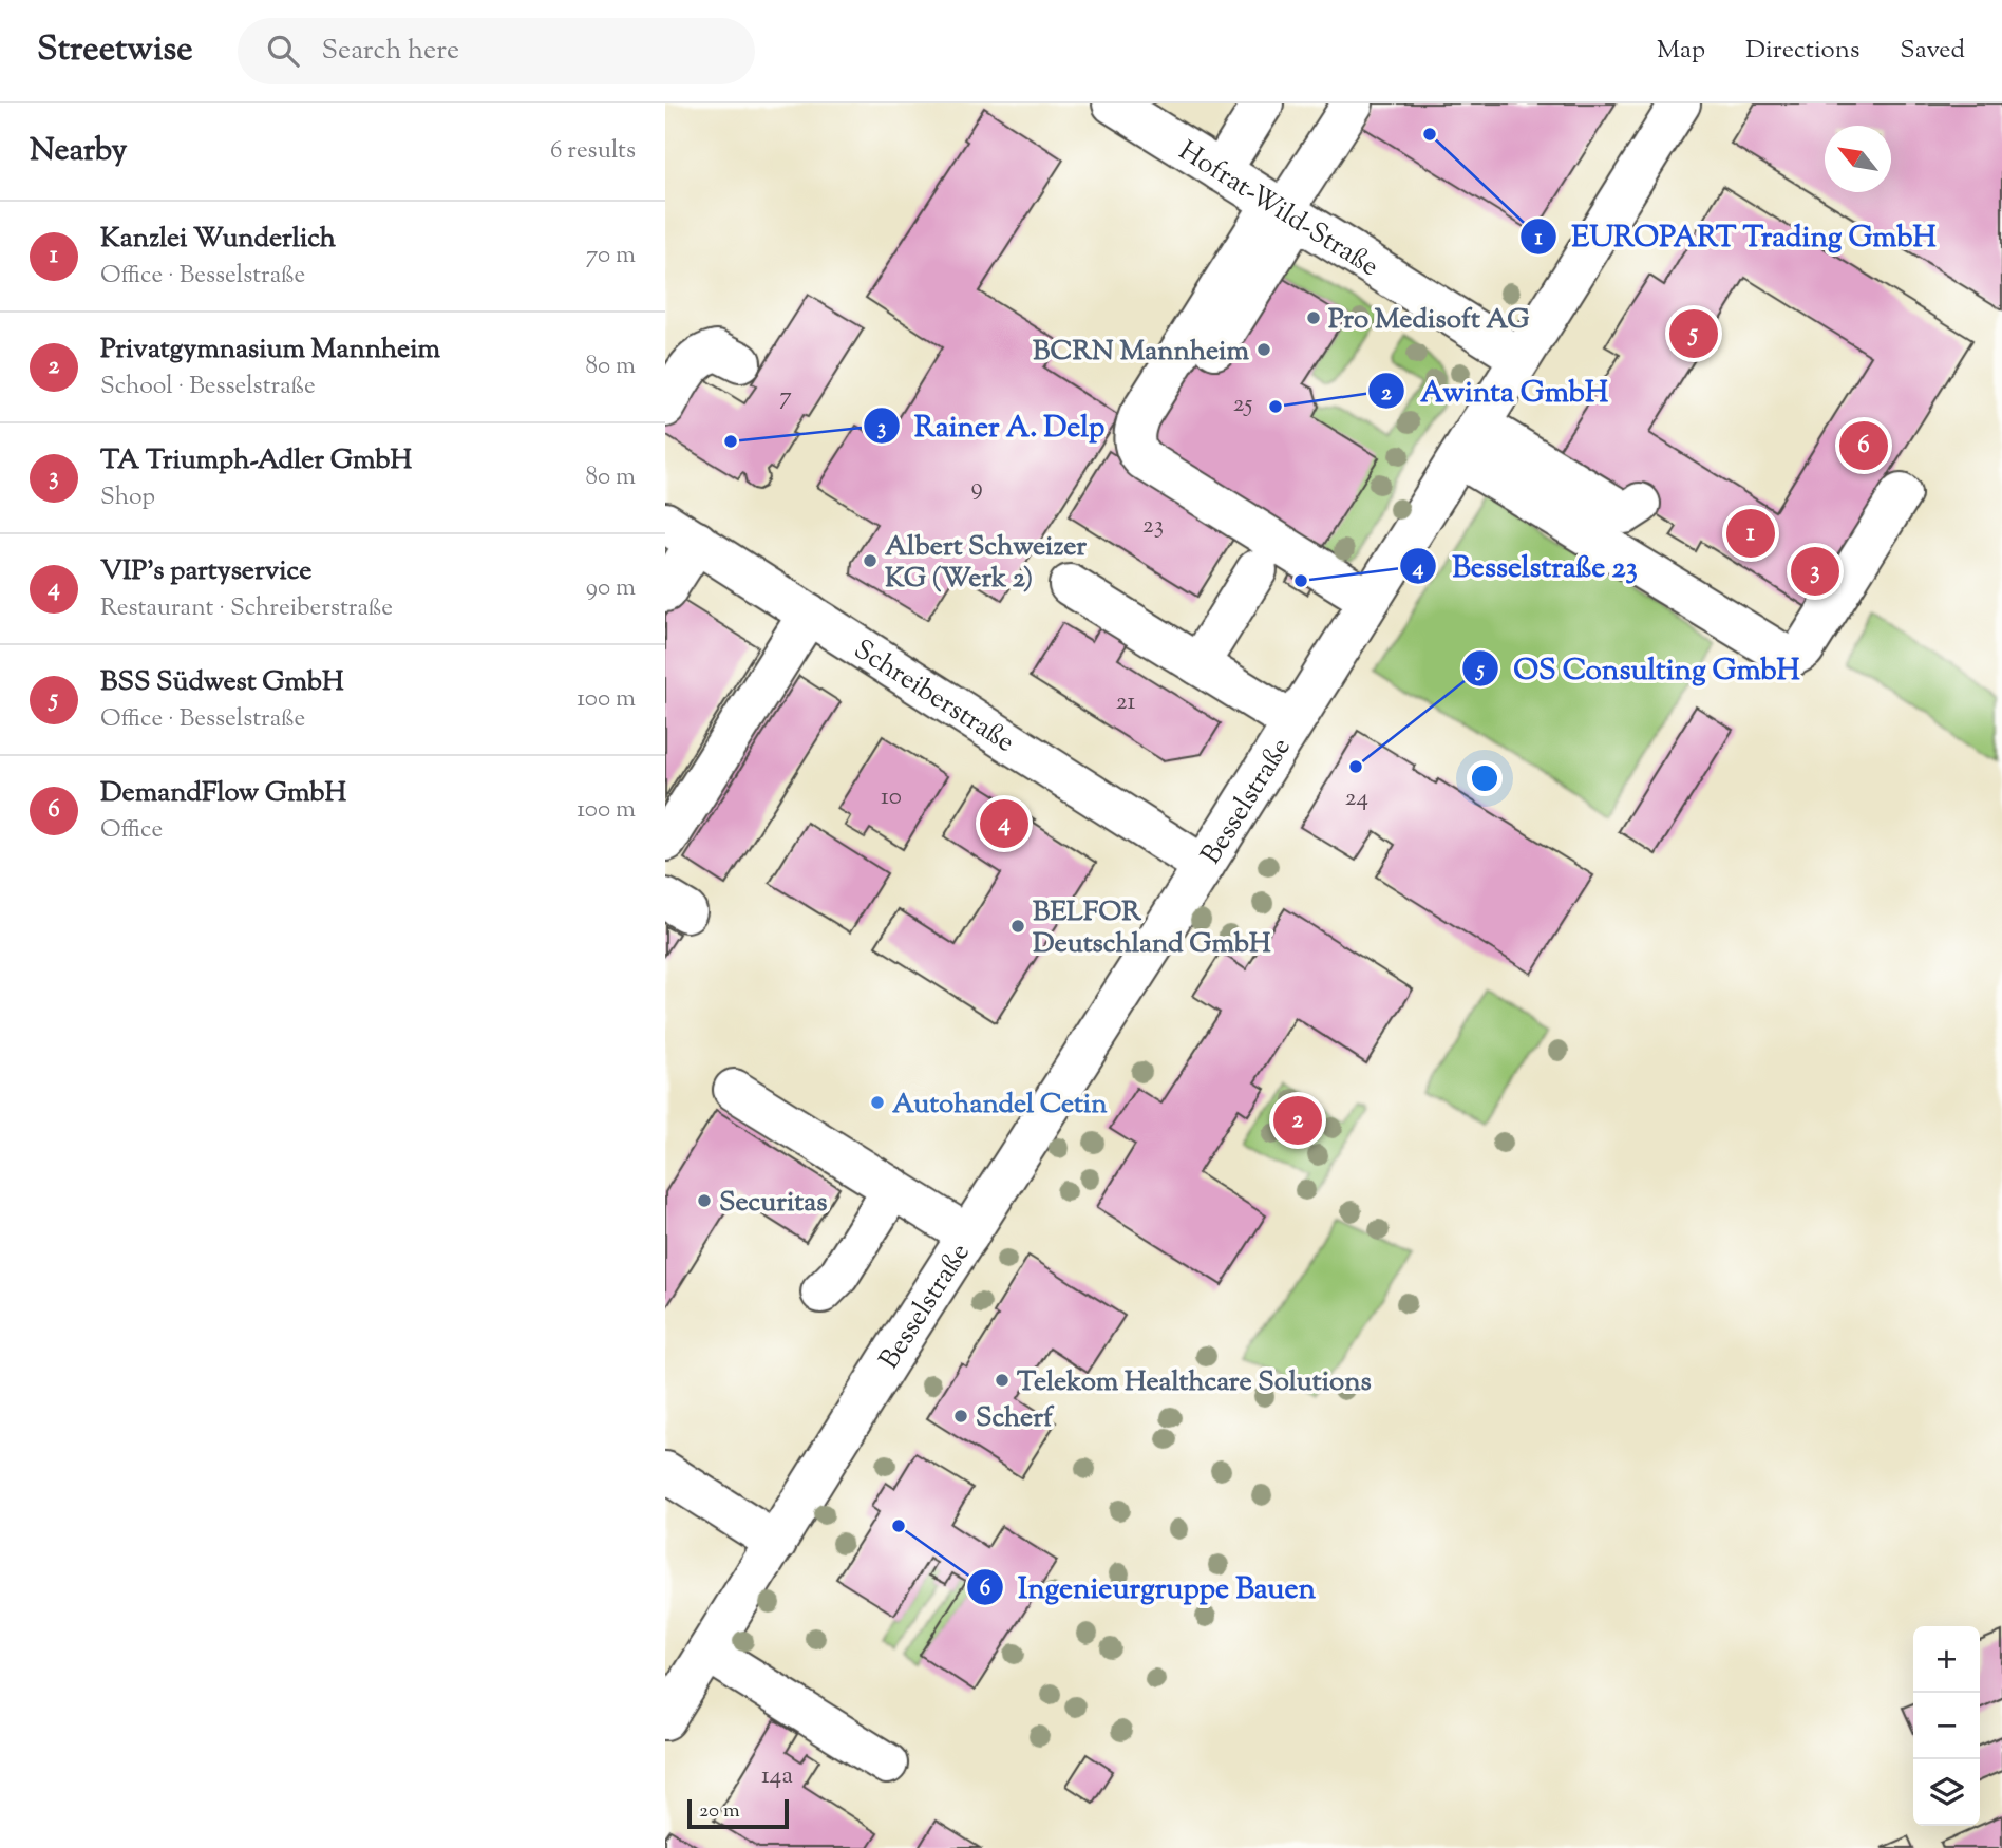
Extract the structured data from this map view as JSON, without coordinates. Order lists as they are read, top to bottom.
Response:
{
  "streets": {
    "street": ["Hofrat-Wild-Straße", "Schreiberstraße", "Besselstraße"]
  },
  "crossings": [
    ["Hofrat-Wild-Straße", "Besselstraße"],
    ["Schreiberstraße", "Besselstraße"]
  ],
  "places": [
    "EUROPART Trading GmbH",
    "Pro Medisoft AG",
    "BCRN Mannheim",
    "Awinta GmbH",
    "Rainer A. Delp",
    "Albert Schweizer KG (Werk 2)",
    "Besselstraße 23",
    "OS Consulting GmbH",
    "BELFOR Deutschland GmbH",
    "Autohandel Cetin",
    "Securitas",
    "Telekom Healthcare Solutions",
    "Scherf",
    "Ingenieurgruppe Bauen"
  ],
  "house_numbers": [
    "7",
    "25",
    "9",
    "23",
    "21",
    "10",
    "24",
    "14a"
  ],
  "scale_bar": "20 m",
  "north": "top left",
  "page": {
    "header": "Streetwise",
    "search": "Search here",
    "nav": ["Map", "Directions", "Saved"],
    "heading": ["Nearby", "6 results"],
    "list": [
      {
        "mark": "1",
        "name": "Kanzlei Wunderlich",
        "note": "Office · Besselstraße",
        "value": "70 m"
      },
      {
        "mark": "2",
        "name": "Privatgymnasium Mannheim",
        "note": "School · Besselstraße",
        "value": "80 m"
      },
      {
        "mark": "3",
        "name": "TA Triumph-Adler GmbH",
        "note": "Shop",
        "value": "80 m"
      },
      {
        "mark": "4",
        "name": "VIP’s partyservice",
        "note": "Restaurant · Schreiberstraße",
        "value": "90 m"
      },
      {
        "mark": "5",
        "name": "BSS Südwest GmbH",
        "note": "Office · Besselstraße",
        "value": "100 m"
      },
      {
        "mark": "6",
        "name": "DemandFlow GmbH",
        "note": "Office",
        "value": "100 m"
      }
    ],
    "pins": [
      "5",
      "6",
      "1",
      "3",
      "4",
      "2"
    ],
    "map_buttons": ["+", "−"],
    "scale": "20 m"
  }
}
